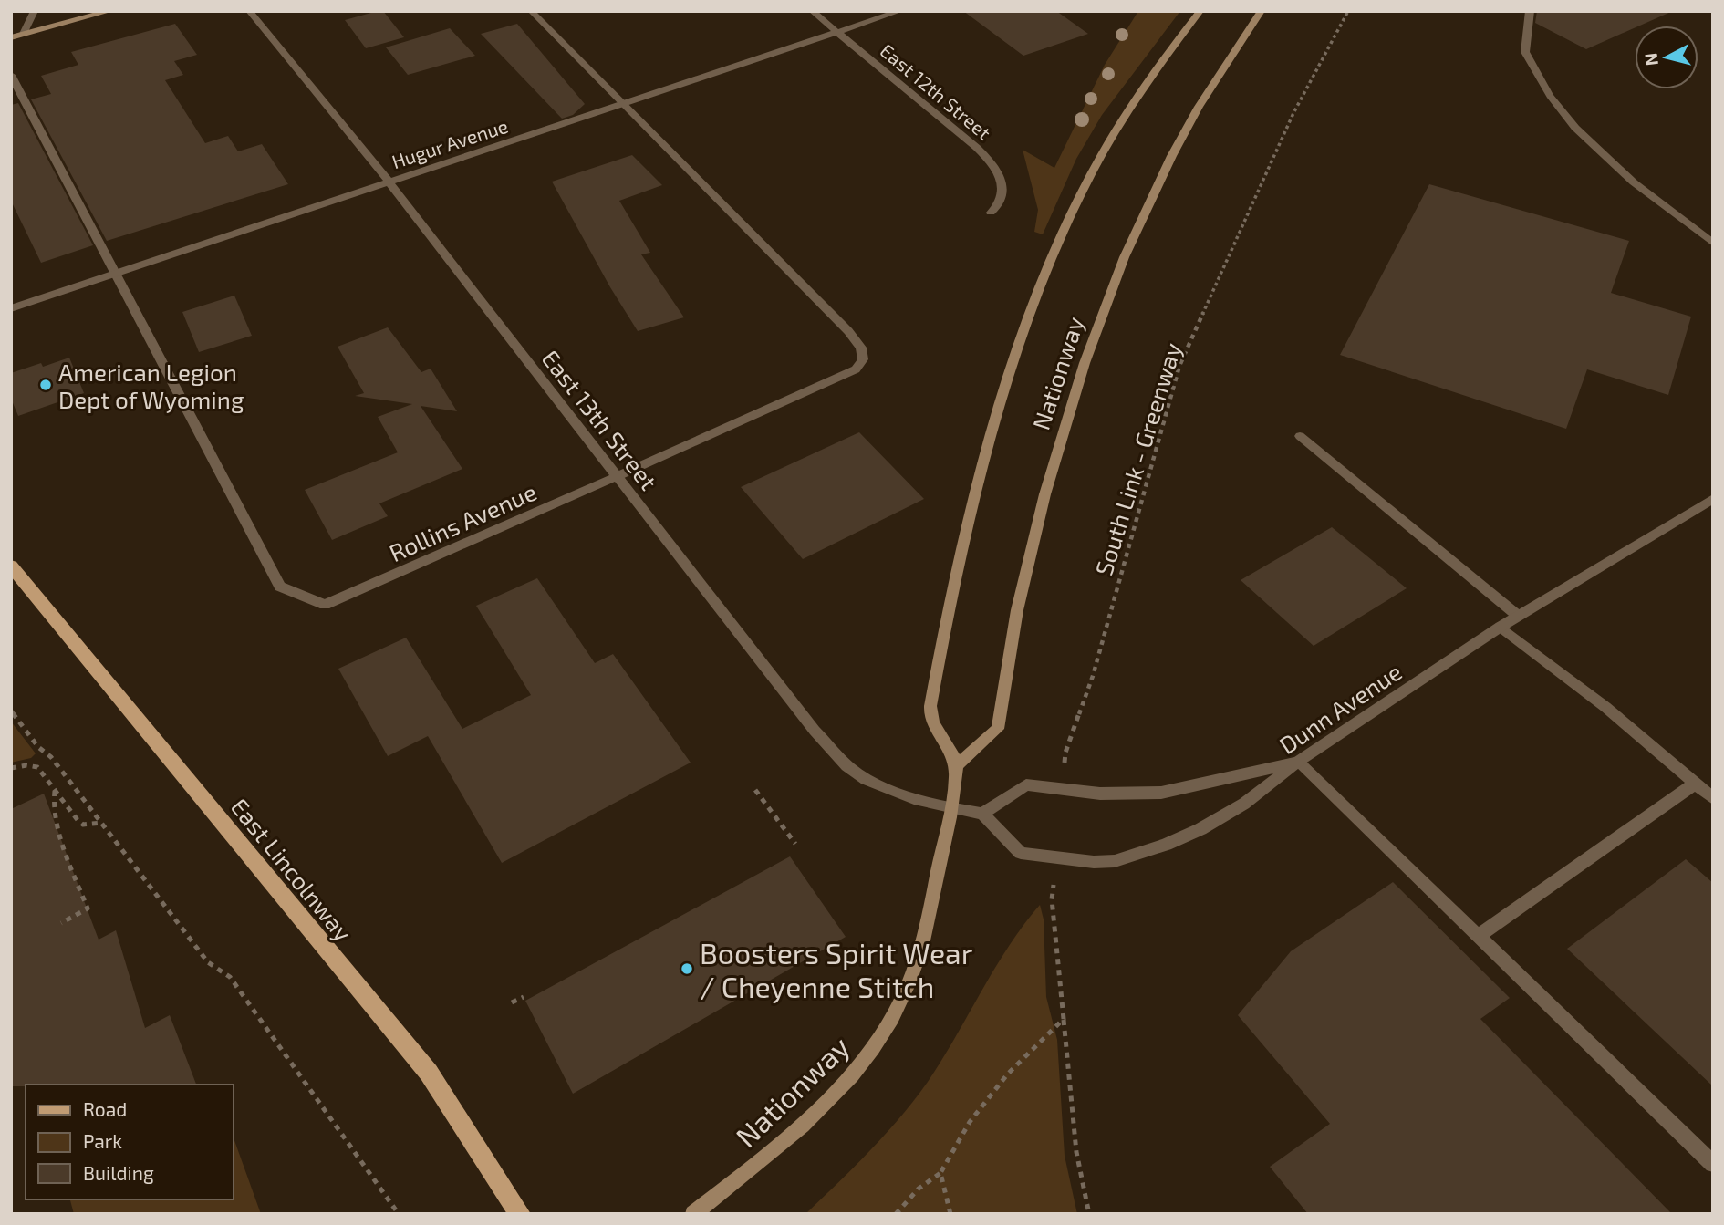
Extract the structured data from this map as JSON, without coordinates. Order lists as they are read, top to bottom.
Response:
{
  "streets": {
    "main road": ["Nationway", "East Lincolnway"],
    "street": [
      "East 12th Street",
      "Hugur Avenue",
      "East 13th Street",
      "Rollins Avenue",
      "Dunn Avenue"
    ],
    "path": ["South Link - Greenway"]
  },
  "crossings": [
    ["East 12th Street", "Hugur Avenue"],
    ["Hugur Avenue", "East 13th Street"],
    ["Hugur Avenue", "Rollins Avenue"],
    ["Nationway", "East 13th Street"],
    ["East 13th Street", "Rollins Avenue"],
    ["East 13th Street", "Dunn Avenue"]
  ],
  "places": ["American Legion Dept of Wyoming", "Boosters Spirit Wear / Cheyenne Stitch"],
  "legend": ["Road", "Park", "Building"],
  "north": "left"
}
